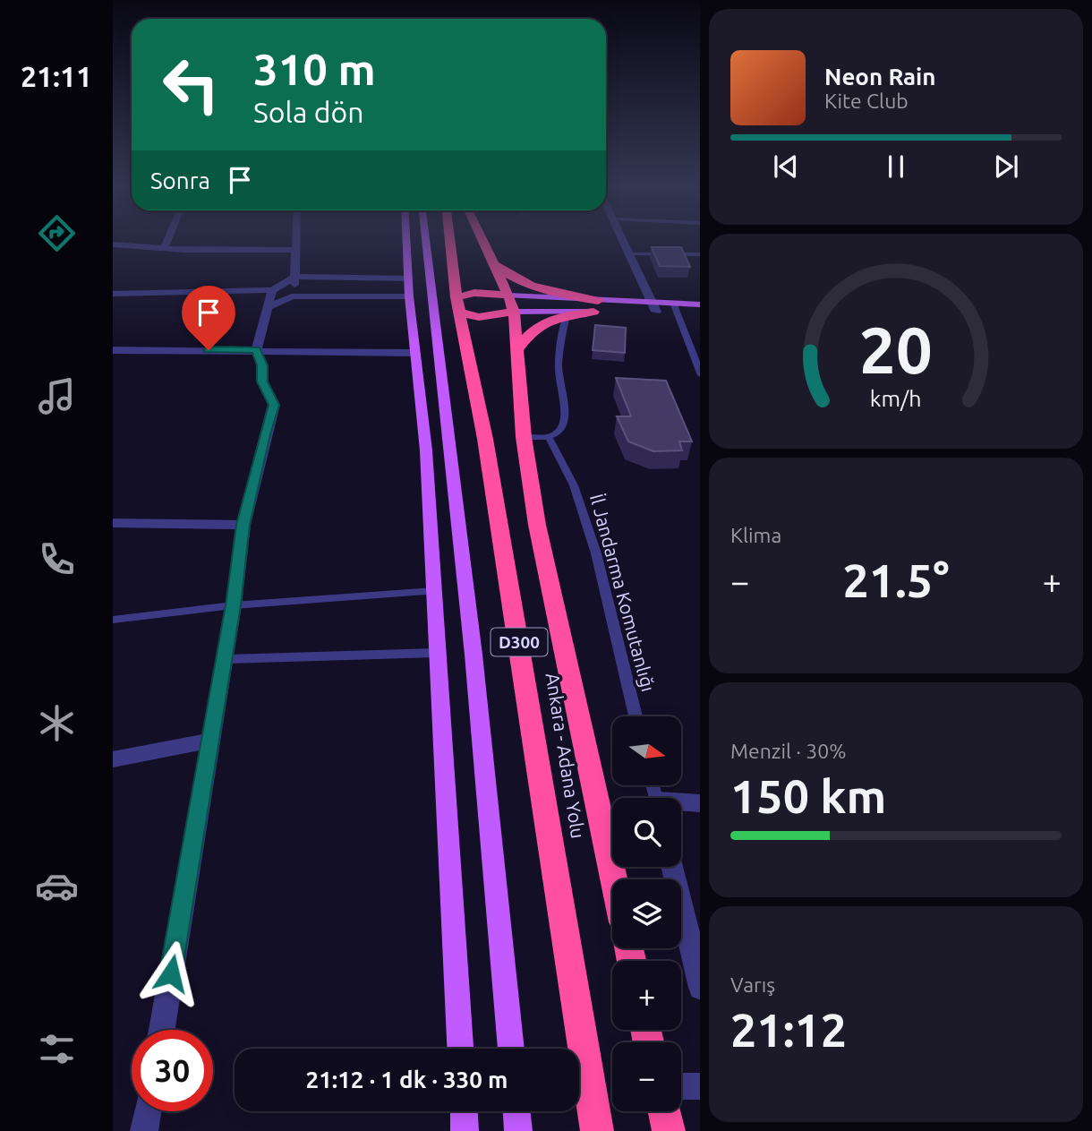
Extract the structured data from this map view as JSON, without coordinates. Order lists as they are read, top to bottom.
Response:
{
  "streets": {
    "highway": ["D300", "Ankara - Adana Yolu"],
    "lane": ["İl Jandarma Komutanlığı"]
  },
  "north": "right",
  "page": {
    "tabs": "21:11",
    "turn": ["310 m", "Sola dön"],
    "song": ["Neon Rain", "Kite Club"],
    "then": "Sonra",
    "tile": [
      "Klima",
      ["Menzil · 30%", "150 km"],
      ["Varış", "21:12"]
    ],
    "heat": ["−", "21.5°", "+"],
    "map_buttons": ["+", "−"],
    "limit": "30",
    "trip": "21:12 · 1 dk · 330 m",
    "gauge": ["20", "km/h"]
  }
}
